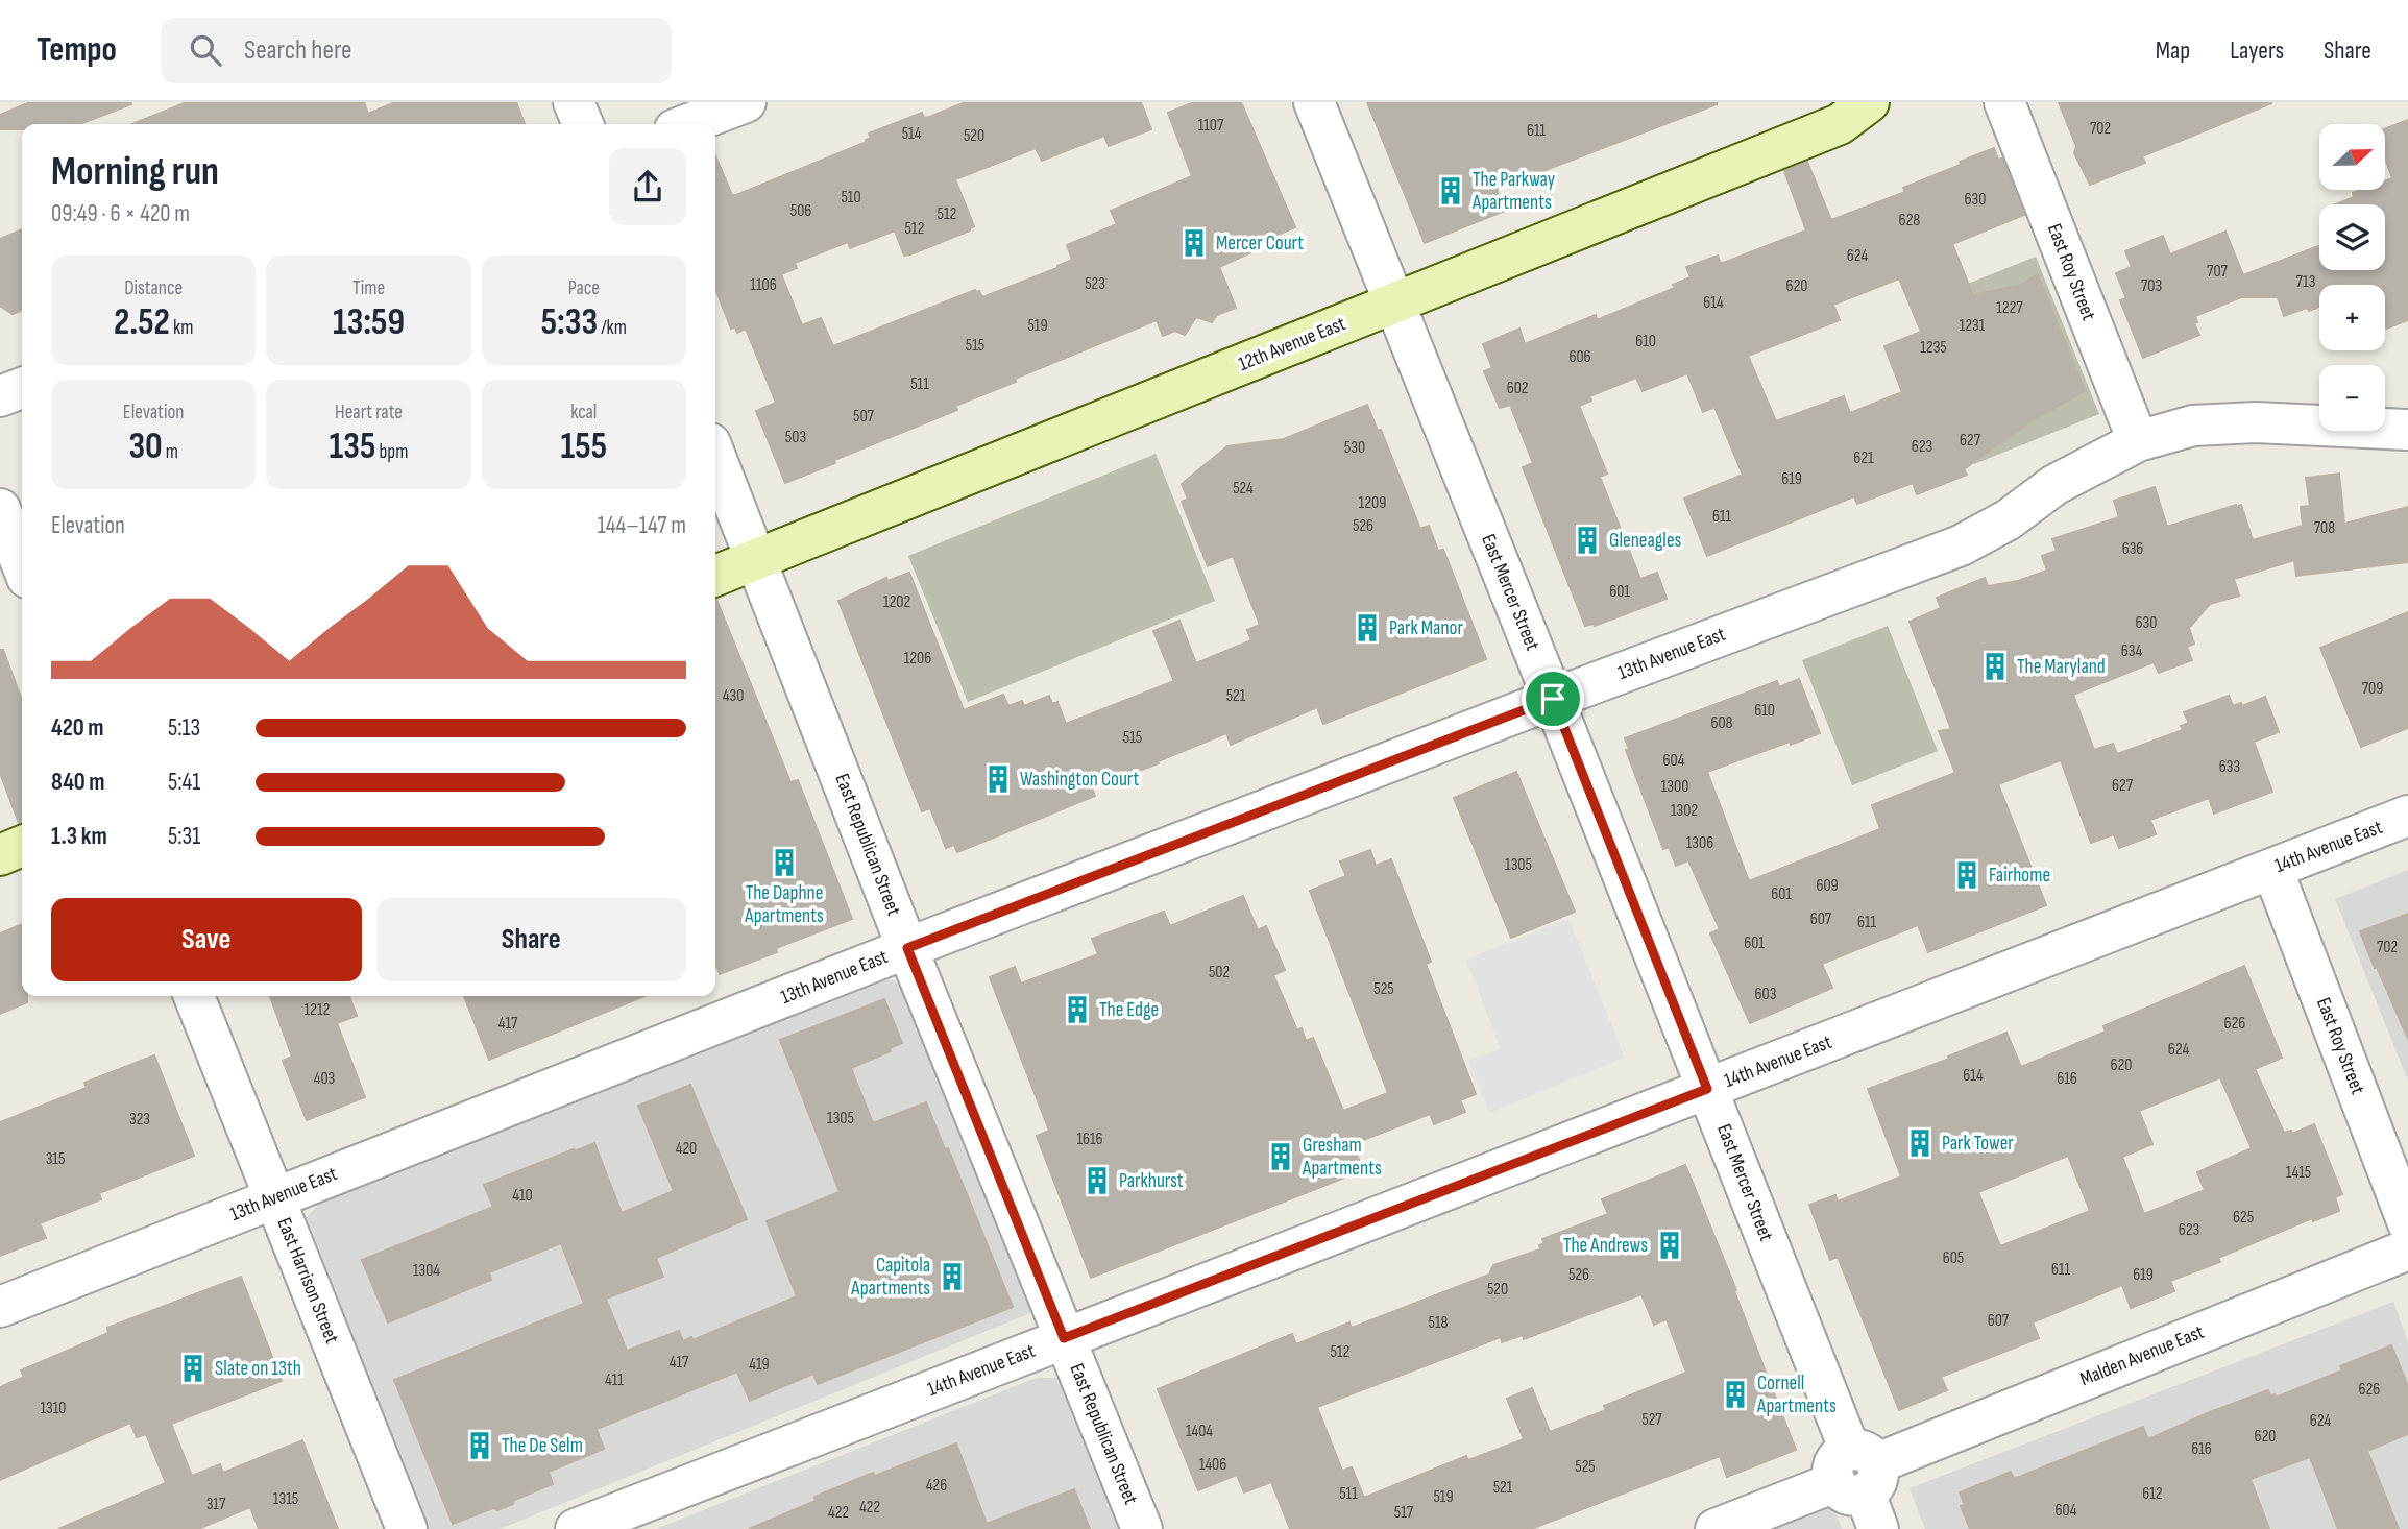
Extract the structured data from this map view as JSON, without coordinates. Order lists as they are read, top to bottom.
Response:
{
  "streets": {
    "street": [
      "East Roy Street",
      "12th Avenue East",
      "East Mercer Street",
      "13th Avenue East",
      "East Republican Street",
      "14th Avenue East",
      "East Harrison Street",
      "Malden Avenue East"
    ]
  },
  "crossings": [
    ["East Roy Street", "13th Avenue East"],
    ["East Roy Street", "14th Avenue East"],
    ["12th Avenue East", "East Mercer Street"],
    ["12th Avenue East", "East Republican Street"],
    ["East Mercer Street", "13th Avenue East"],
    ["East Mercer Street", "14th Avenue East"],
    ["East Mercer Street", "Malden Avenue East"],
    ["13th Avenue East", "East Republican Street"],
    ["13th Avenue East", "East Harrison Street"],
    ["East Republican Street", "14th Avenue East"]
  ],
  "places": {
    "building": [
      "The Parkway Apartments",
      "Mercer Court",
      "Gleneagles",
      "Park Manor",
      "The Maryland",
      "Washington Court",
      "The Daphne Apartments",
      "Fairhome",
      "The Edge",
      "Park Tower",
      "Gresham Apartments",
      "Parkhurst",
      "The Andrews",
      "Capitola Apartments",
      "Slate on 13th",
      "Cornell Apartments",
      "The De Selm"
    ]
  },
  "house_numbers": [
    "1107",
    "702",
    "611",
    "514",
    "520",
    "510",
    "630",
    "506",
    "512",
    "628",
    "512",
    "624",
    "707",
    "713",
    "523",
    "1106",
    "620",
    "703",
    "614",
    "1227",
    "519",
    "1231",
    "610",
    "515",
    "1235",
    "606",
    "511",
    "602",
    "507",
    "503",
    "627",
    "623",
    "530",
    "621",
    "619",
    "524",
    "1209",
    "611",
    "526",
    "708",
    "636",
    "601",
    "1202",
    "630",
    "634",
    "1206",
    "709",
    "430",
    "521",
    "610",
    "608",
    "515",
    "604",
    "633",
    "627",
    "1300",
    "1302",
    "1306",
    "1305",
    "609",
    "601",
    "607",
    "611",
    "601",
    "702",
    "502",
    "525",
    "603",
    "1212",
    "417",
    "626",
    "624",
    "620",
    "614",
    "403",
    "616",
    "1305",
    "323",
    "1616",
    "420",
    "315",
    "1415",
    "410",
    "625",
    "623",
    "605",
    "611",
    "1304",
    "526",
    "619",
    "520",
    "607",
    "518",
    "512",
    "417",
    "419",
    "411",
    "626",
    "1310",
    "527",
    "624",
    "1404",
    "620",
    "616",
    "1406",
    "525",
    "426",
    "521",
    "511",
    "612",
    "519",
    "1315",
    "317",
    "422",
    "604",
    "422",
    "517"
  ],
  "north": "right",
  "page": {
    "header": "Tempo",
    "search": "Search here",
    "nav": ["Map", "Layers", "Share"],
    "map_buttons": ["+", "−"],
    "heading": ["Morning run", "09:49 · 6 × 420 m"],
    "stats": [
      ["Distance", "2.52 km"],
      ["Time", "13:59"],
      ["Pace", "5:33 /km"],
      ["Elevation", "30 m"],
      ["Heart rate", "135 bpm"],
      ["kcal", "155"]
    ],
    "chart": ["Elevation", "144–147 m"],
    "list": [
      {
        "name": "420 m",
        "note": "5:13"
      },
      {
        "name": "840 m",
        "note": "5:41"
      },
      {
        "name": "1.3 km",
        "note": "5:31"
      }
    ],
    "buttons": ["Save", "Share"]
  }
}
